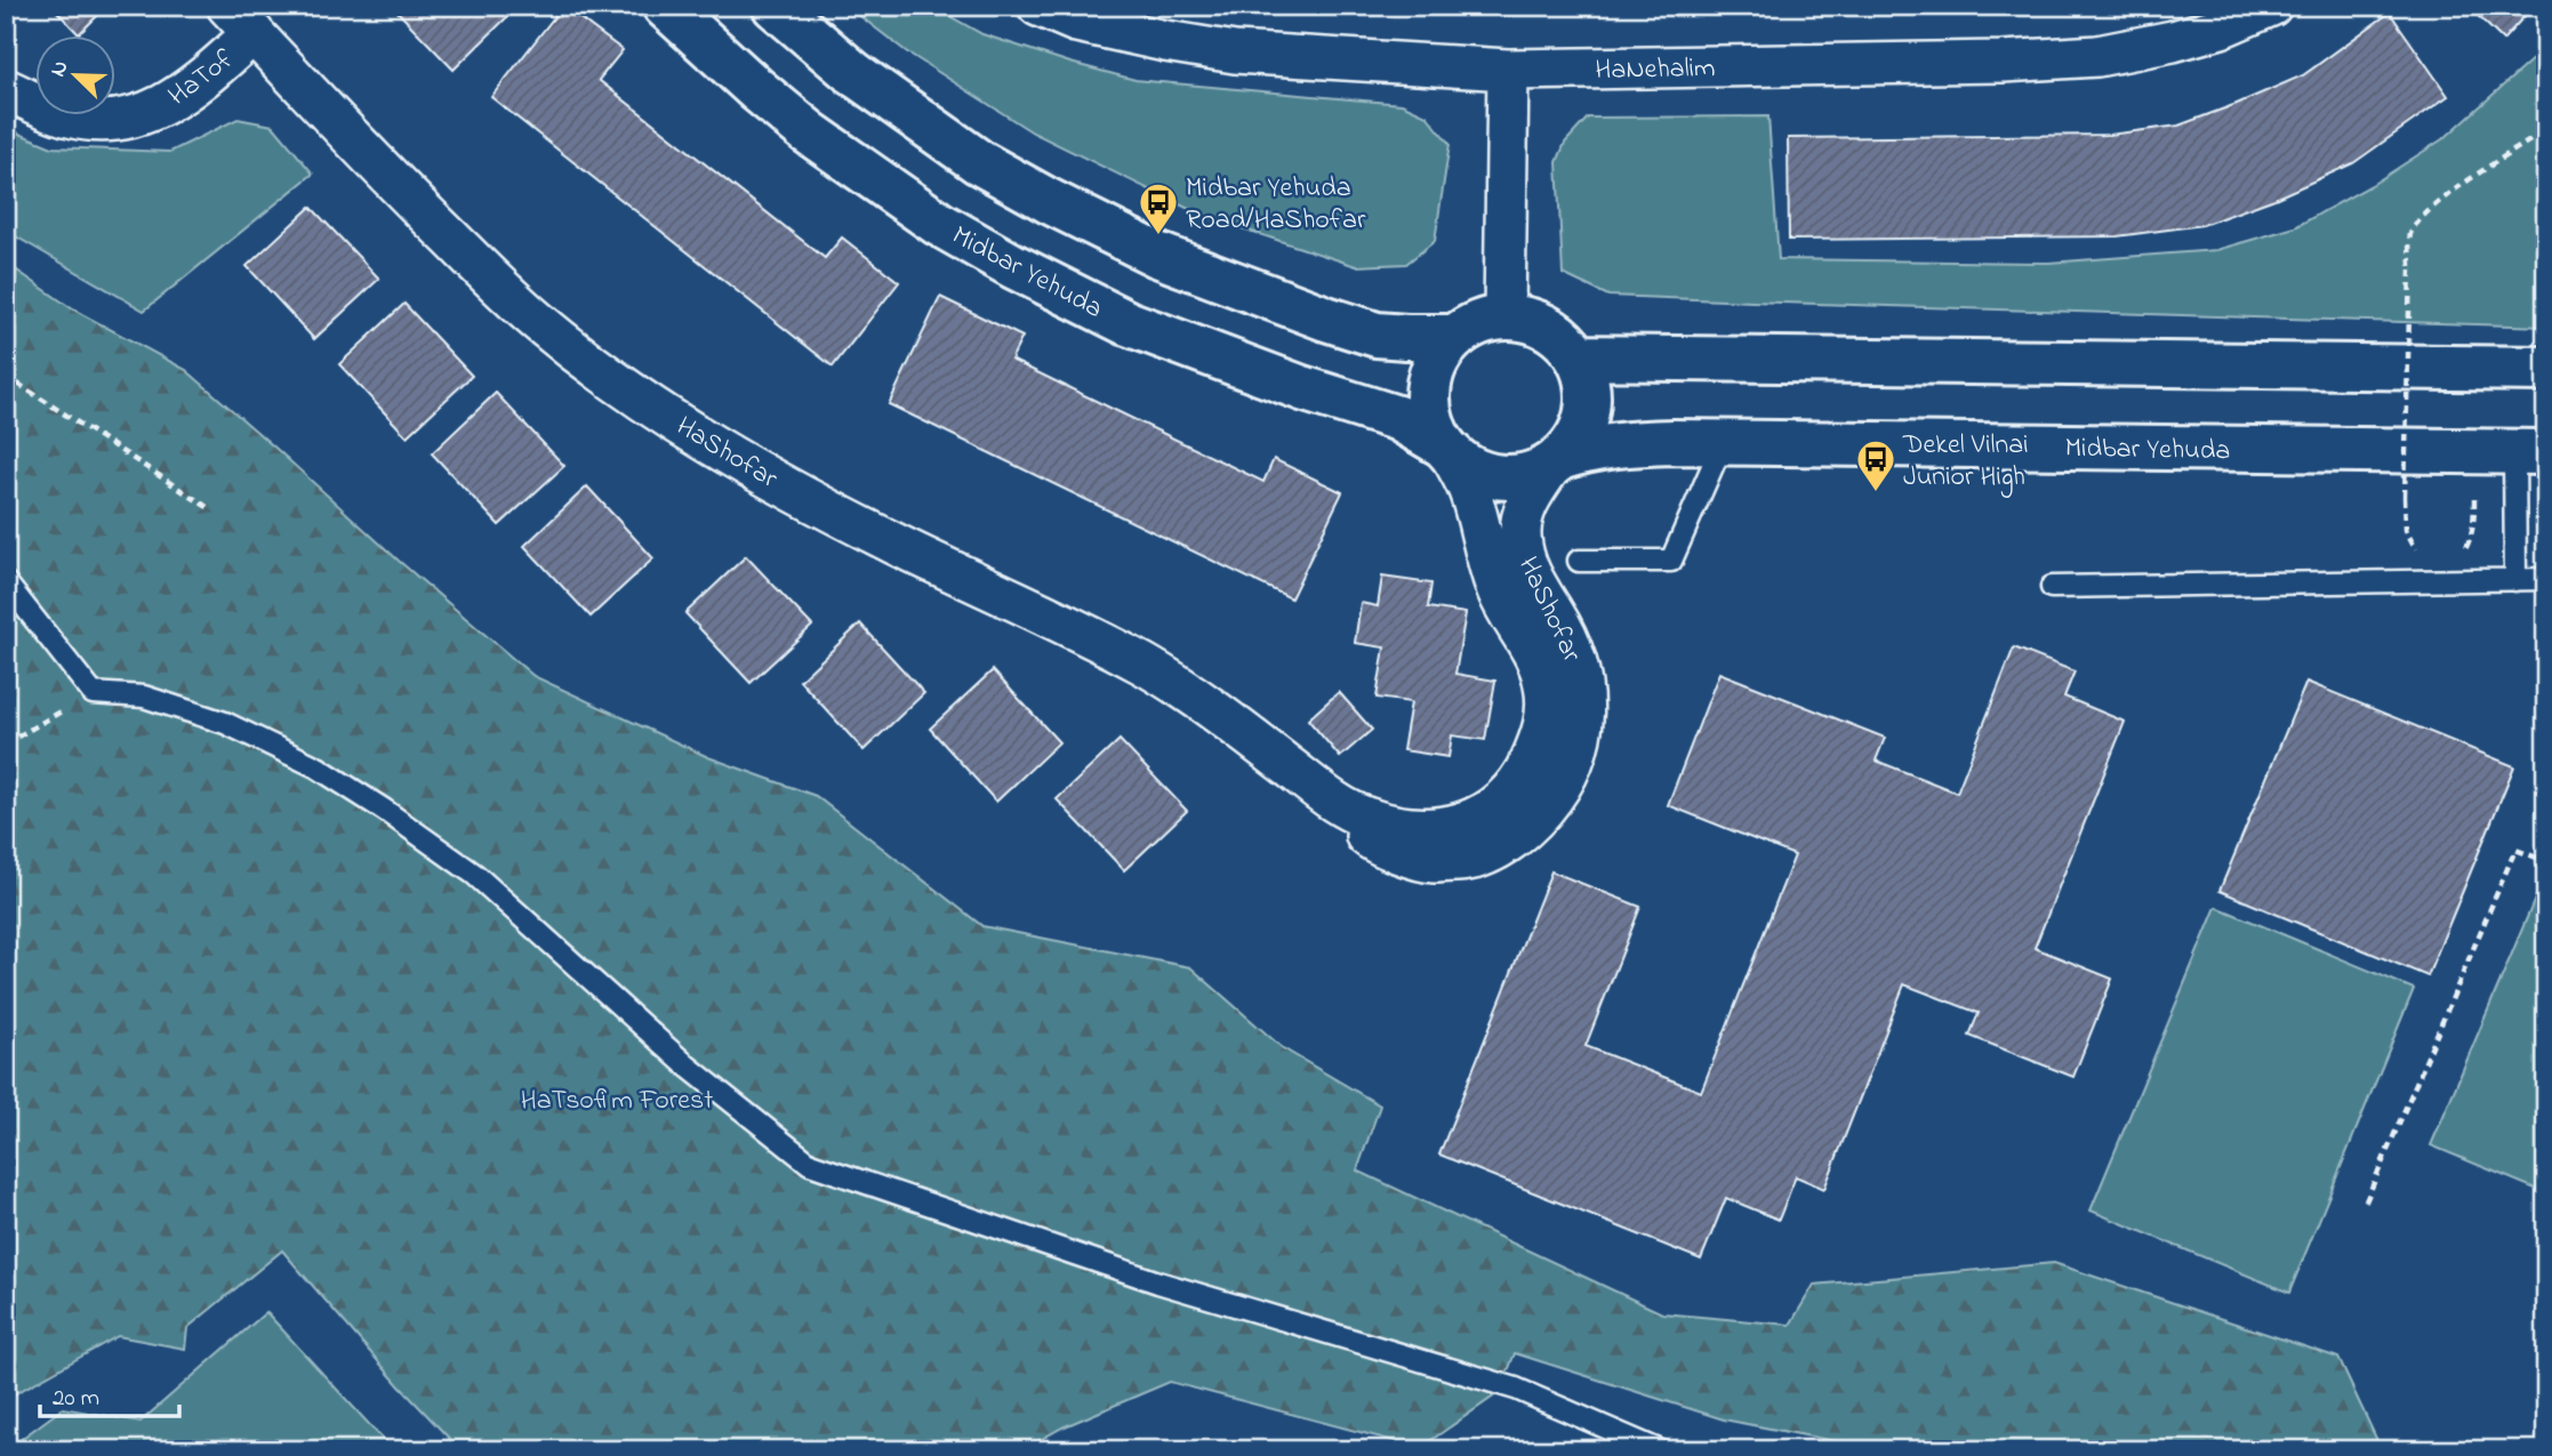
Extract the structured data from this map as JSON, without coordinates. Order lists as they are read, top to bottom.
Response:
{
  "streets": {
    "street": [
      "HaNehalim",
      "HaTof",
      "Midbar Yehuda",
      "HaShofar"
    ]
  },
  "crossings": [
    ["HaTof", "HaShofar"],
    ["Midbar Yehuda", "HaShofar"]
  ],
  "parks": ["HaTsofim Forest"],
  "places": {
    "bus stop": ["Midbar Yehuda Road/HaShofar", "Dekel Vilnai Junior High"]
  },
  "scale_bar": "20 m",
  "north": "top left"
}
